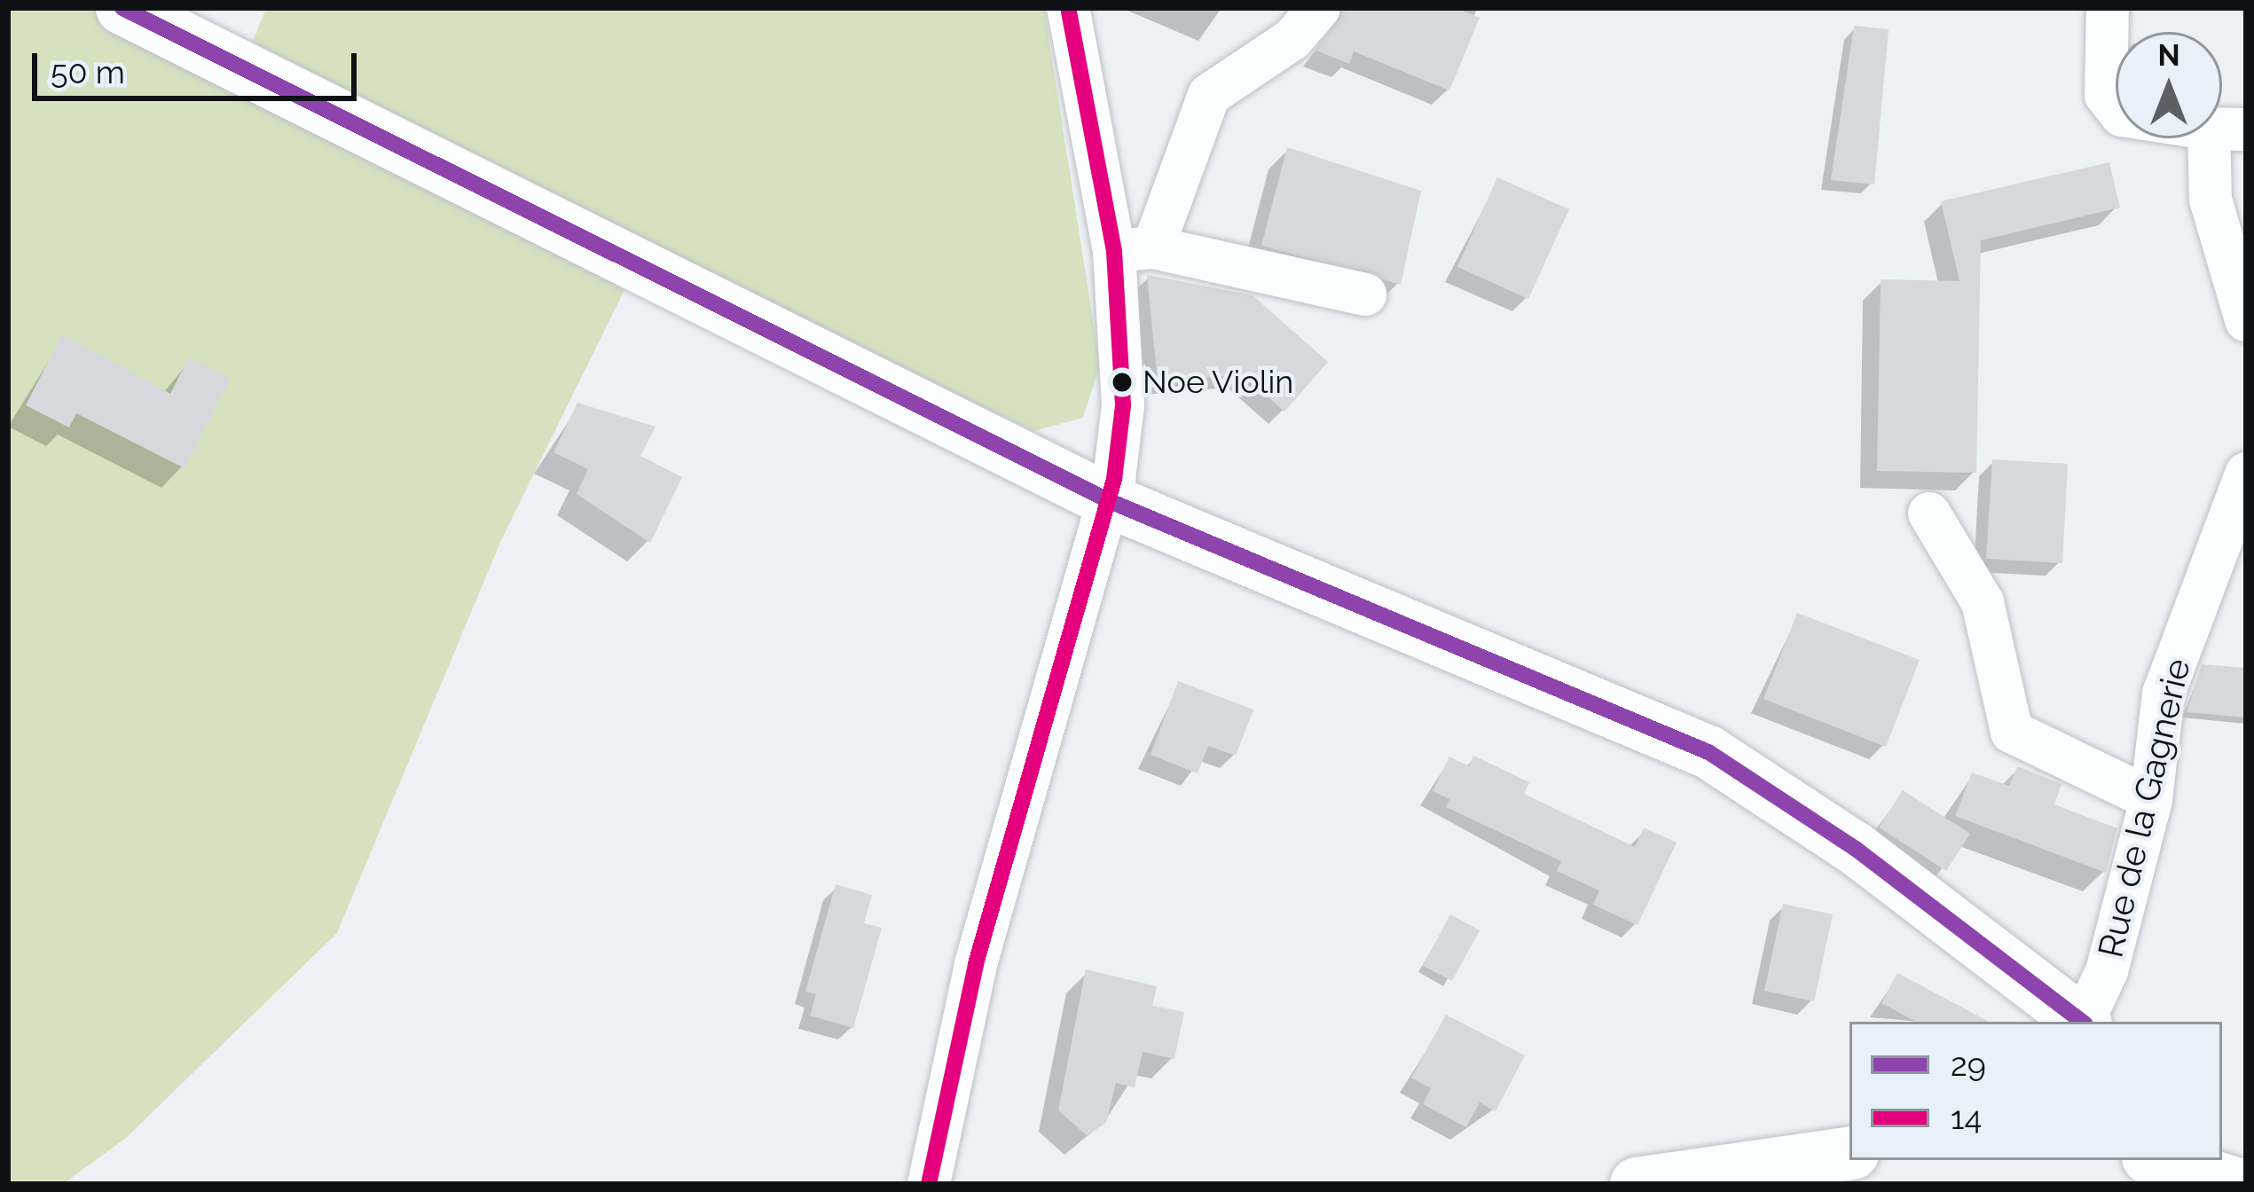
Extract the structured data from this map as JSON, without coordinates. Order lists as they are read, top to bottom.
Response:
{
  "streets": {
    "street": ["Rue de la Gagnerie"]
  },
  "places": ["Noe Violin"],
  "lines": ["transit line 29", "transit line 14"],
  "legend": ["29", "14"],
  "scale_bar": "50 m",
  "north": "top"
}
